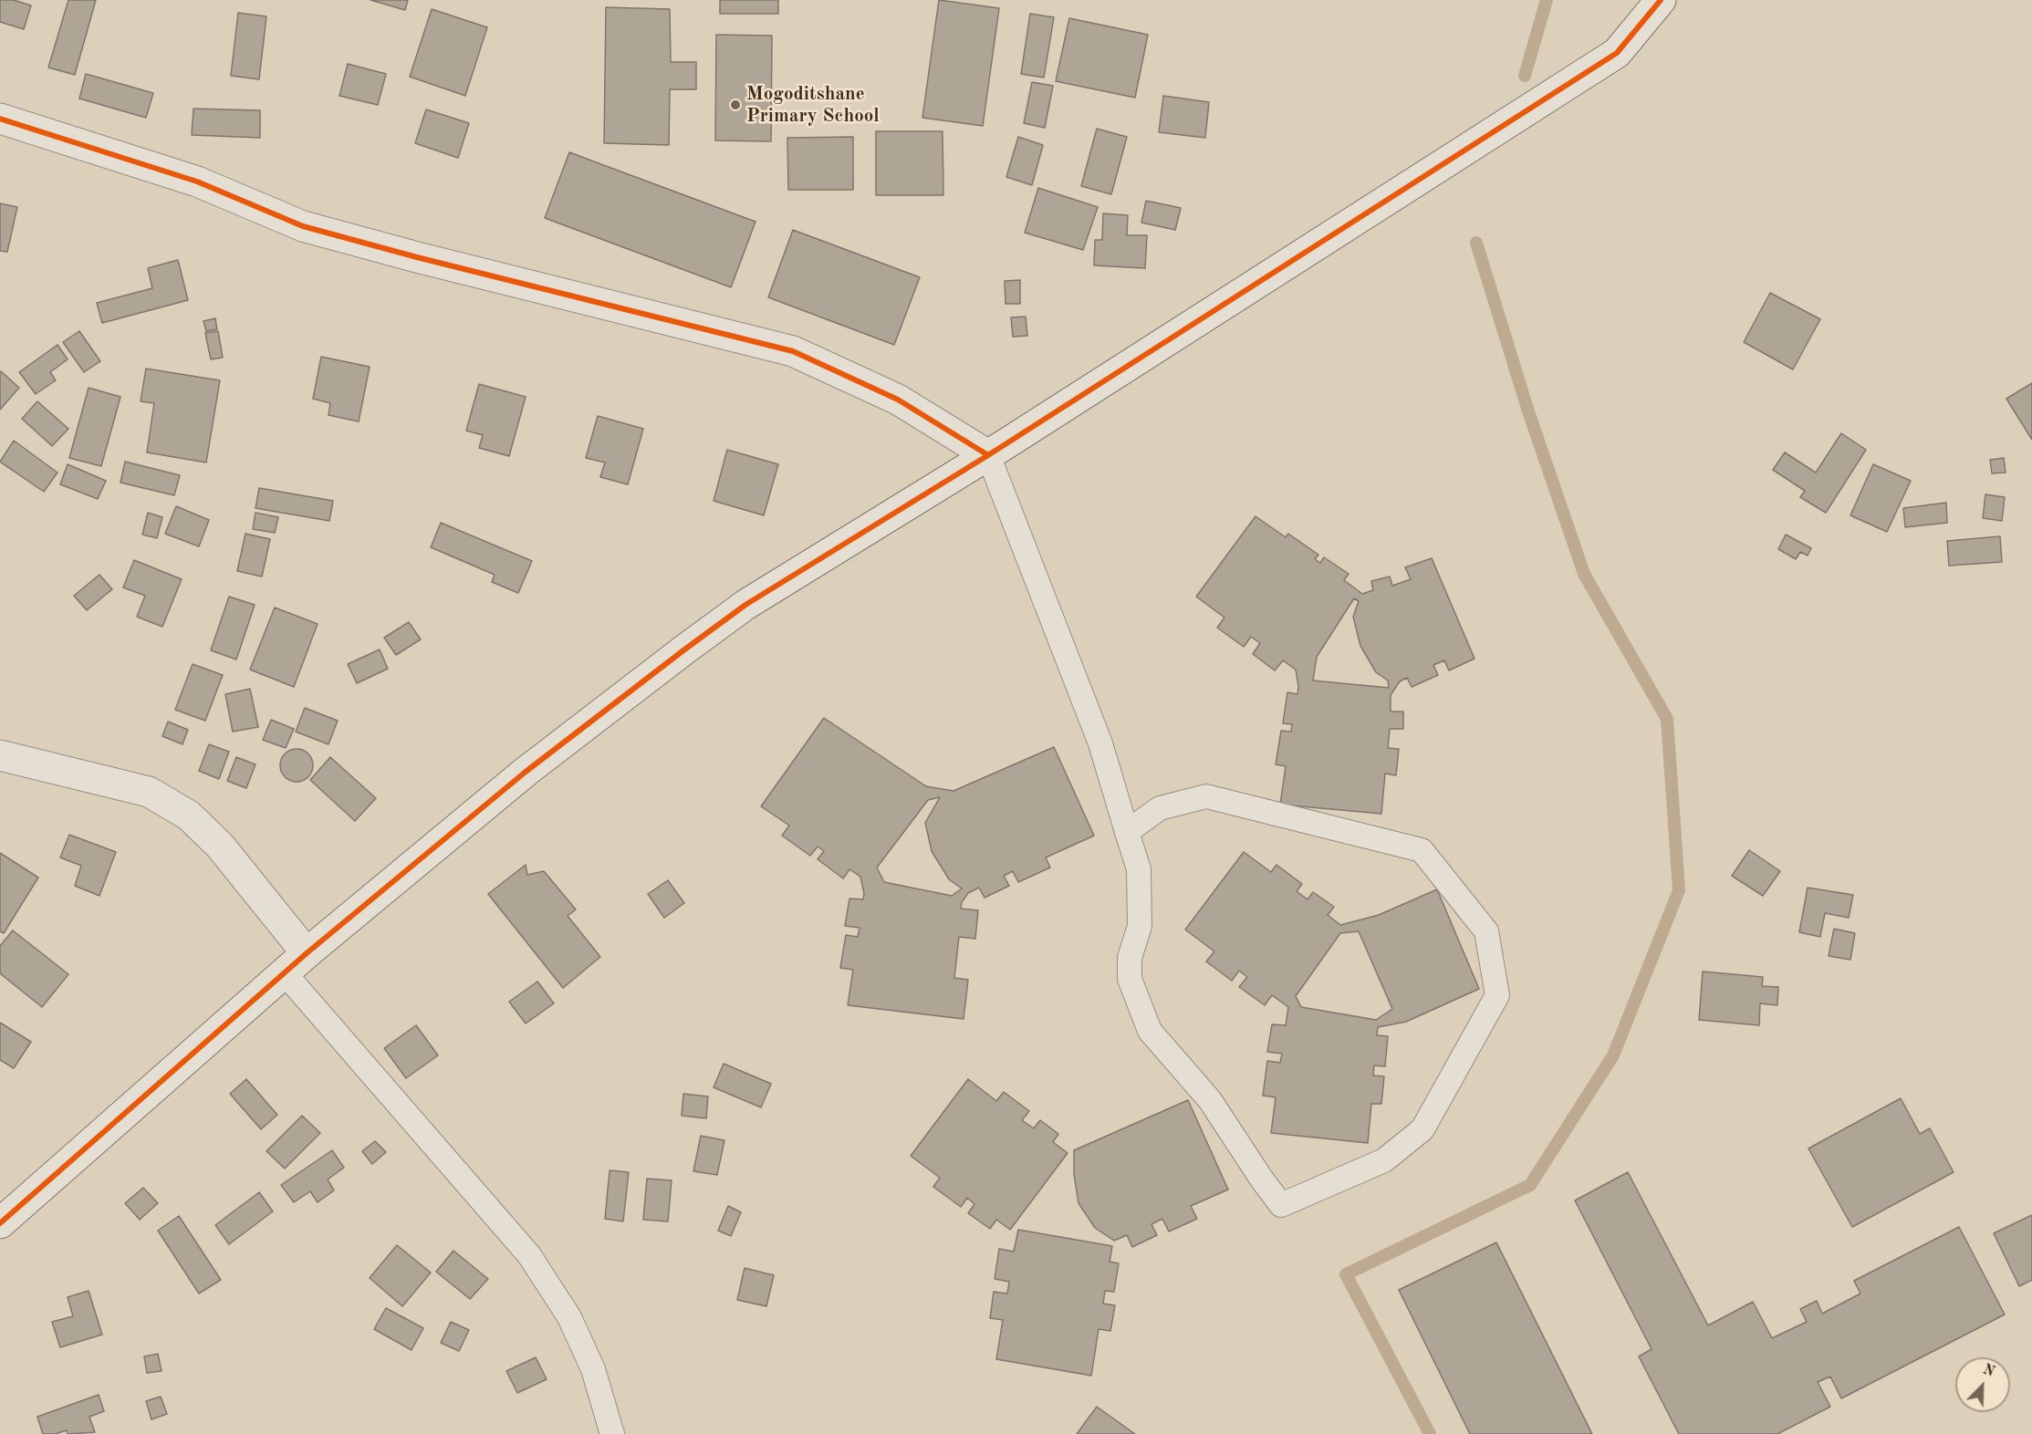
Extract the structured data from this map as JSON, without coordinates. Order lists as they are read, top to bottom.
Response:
{
  "places": ["Mogoditshane Primary School"],
  "north": "top right"
}
